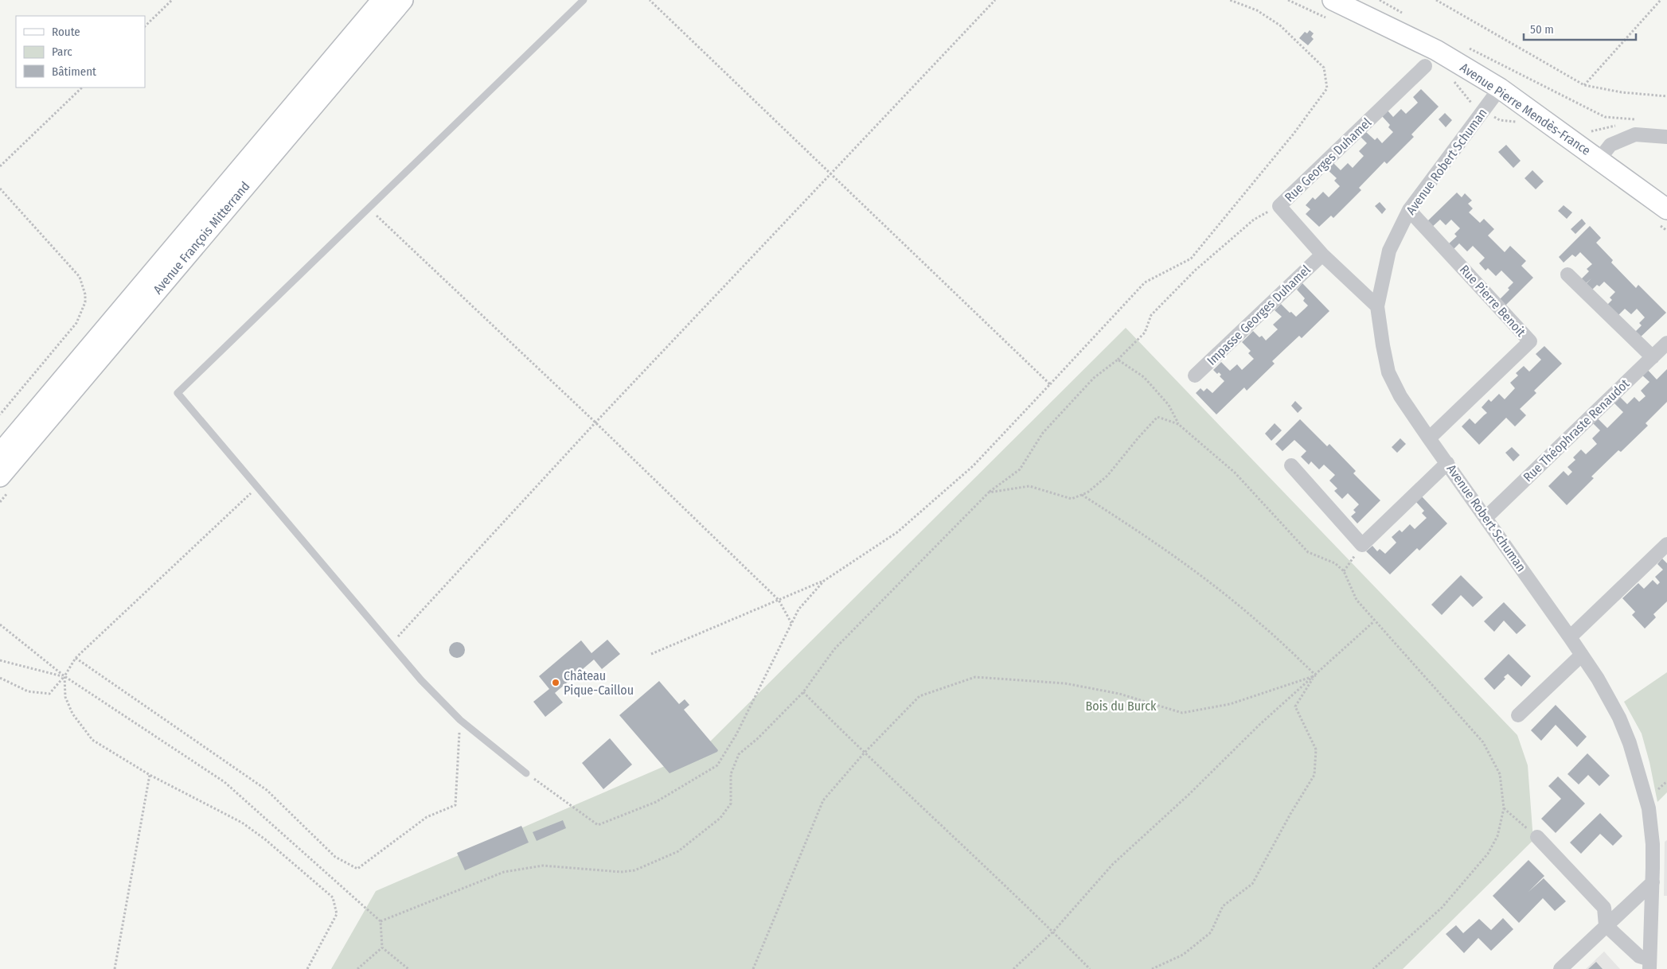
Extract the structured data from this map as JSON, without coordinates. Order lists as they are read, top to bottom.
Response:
{
  "streets": {
    "main road": ["Avenue Pierre Mendès-France", "Avenue François Mitterrand"],
    "street": [
      "Rue Georges Duhamel",
      "Avenue Robert Schuman",
      "Rue Pierre Benoit",
      "Impasse Georges Duhamel",
      "Rue Théophraste Renaudot"
    ]
  },
  "crossings": [
    ["Avenue Pierre Mendès-France", "Avenue Robert Schuman"],
    ["Rue Georges Duhamel", "Avenue Robert Schuman"],
    ["Rue Georges Duhamel", "Impasse Georges Duhamel"],
    ["Avenue Robert Schuman", "Rue Pierre Benoit"],
    ["Avenue Robert Schuman", "Rue Théophraste Renaudot"]
  ],
  "parks": ["Bois du Burck"],
  "places": ["Château Pique-Caillou"],
  "legend": ["Route", "Parc", "Bâtiment"],
  "scale_bar": "50 m"
}
